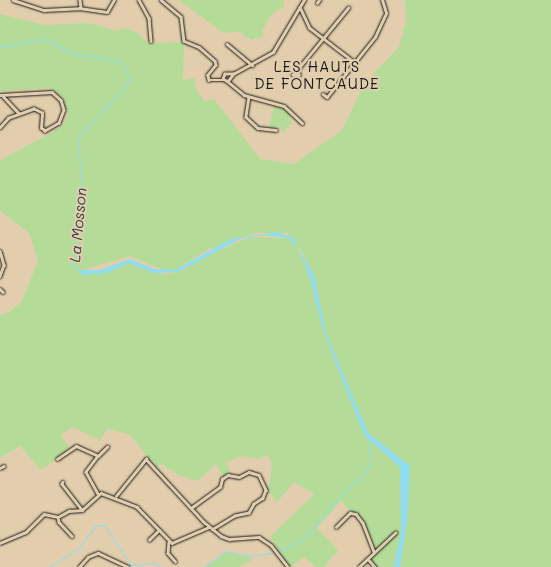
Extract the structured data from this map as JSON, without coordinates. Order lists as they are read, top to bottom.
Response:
{
  "districts": ["LES HAUTS DE FONTCAUDE"],
  "water": ["La Mosson"]
}
